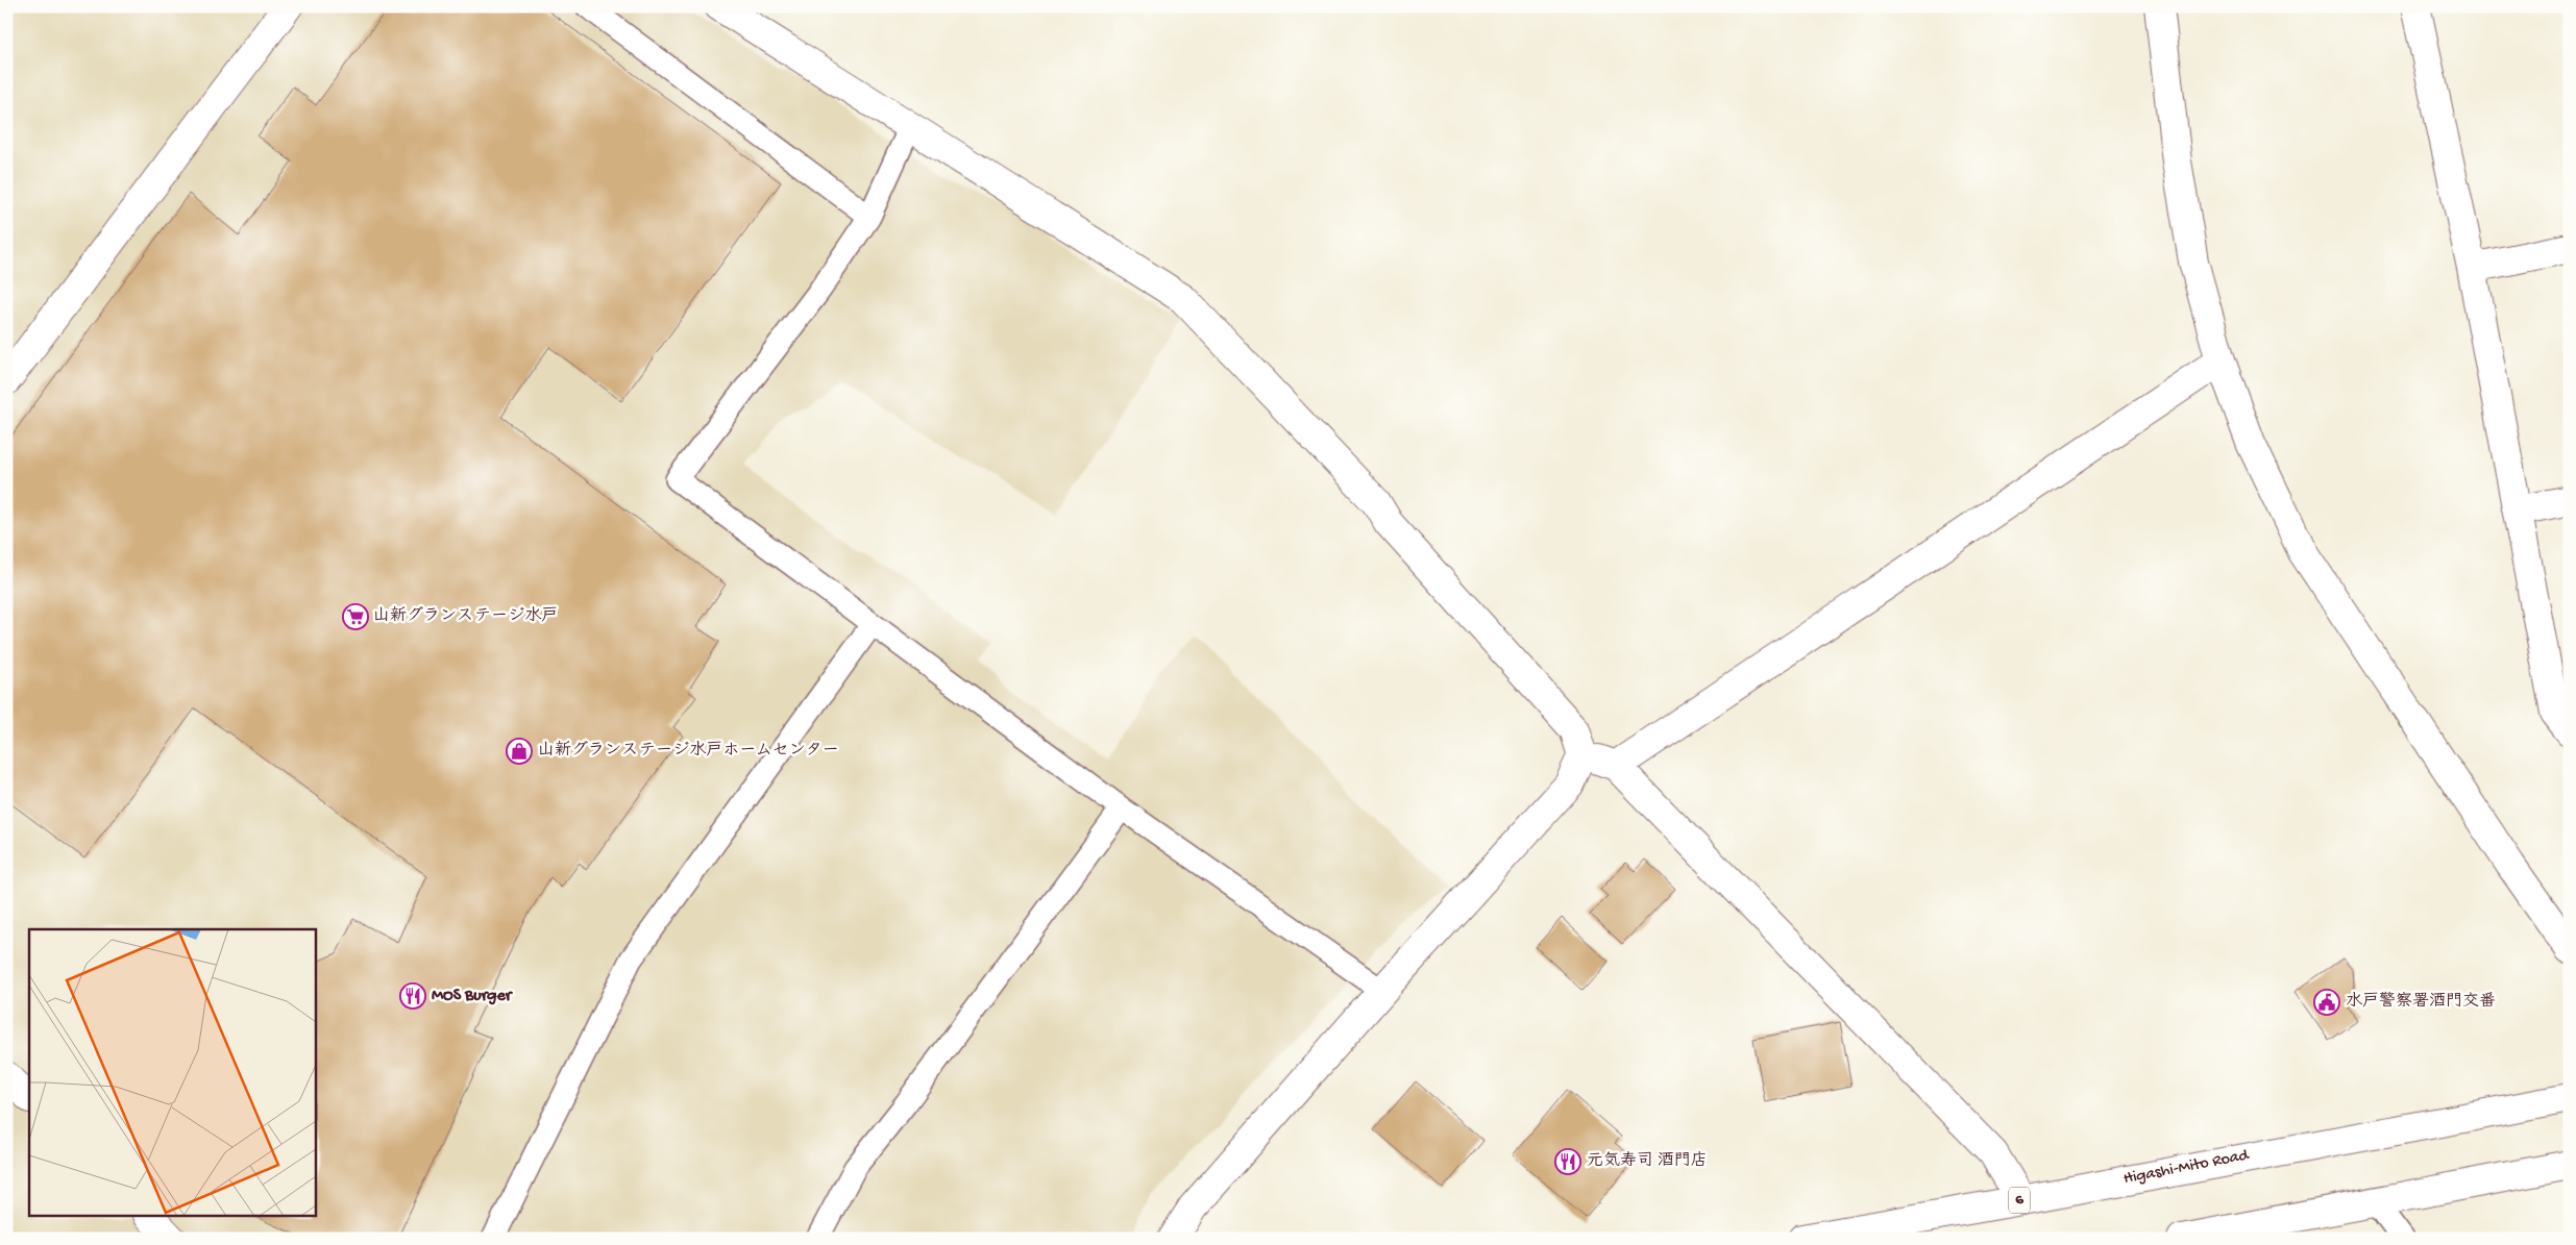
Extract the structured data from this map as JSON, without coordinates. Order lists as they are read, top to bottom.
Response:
{
  "streets": {
    "main road": ["Higashi-Mito Road", "6"]
  },
  "places": {
    "supermarket": ["山新グランステージ水戸"],
    "shop": ["山新グランステージ水戸ホームセンター"],
    "restaurant": ["MOS Burger", "元気寿司 酒門店"],
    "public building": ["水戸警察署酒門交番"]
  }
}
